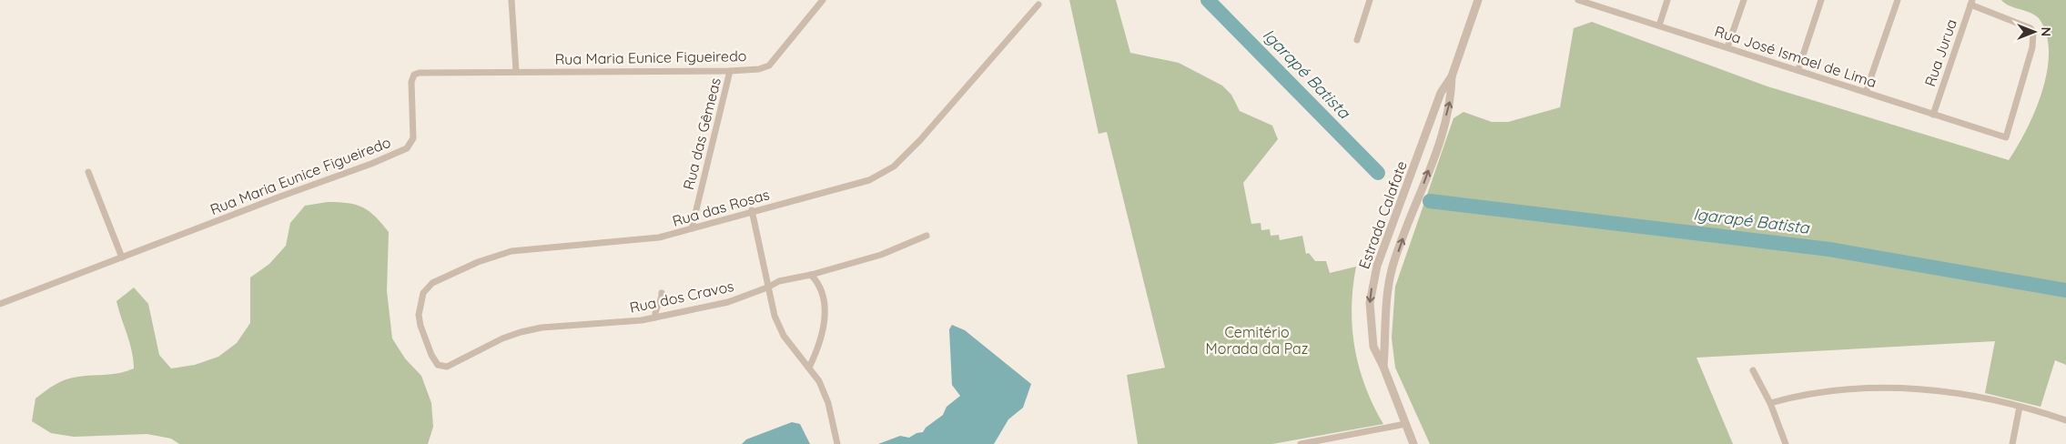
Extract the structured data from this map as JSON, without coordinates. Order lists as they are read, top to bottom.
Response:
{
  "streets": {
    "street": [
      "Rua Jurua",
      "Rua José Ismael de Lima",
      "Rua Maria Eunice Figueiredo",
      "Rua das Gêmeas",
      "Rua das Rosas",
      "Estrada Calafate",
      "Rua dos Cravos"
    ]
  },
  "crossings": [
    ["Rua Jurua", "Rua José Ismael de Lima"],
    ["Rua Maria Eunice Figueiredo", "Rua das Gêmeas"],
    ["Rua das Gêmeas", "Rua das Rosas"],
    ["Rua das Rosas", "Rua dos Cravos"]
  ],
  "water": ["Igarapé Batista"],
  "parks": ["Cemitério Morada da Paz"],
  "north": "right"
}
